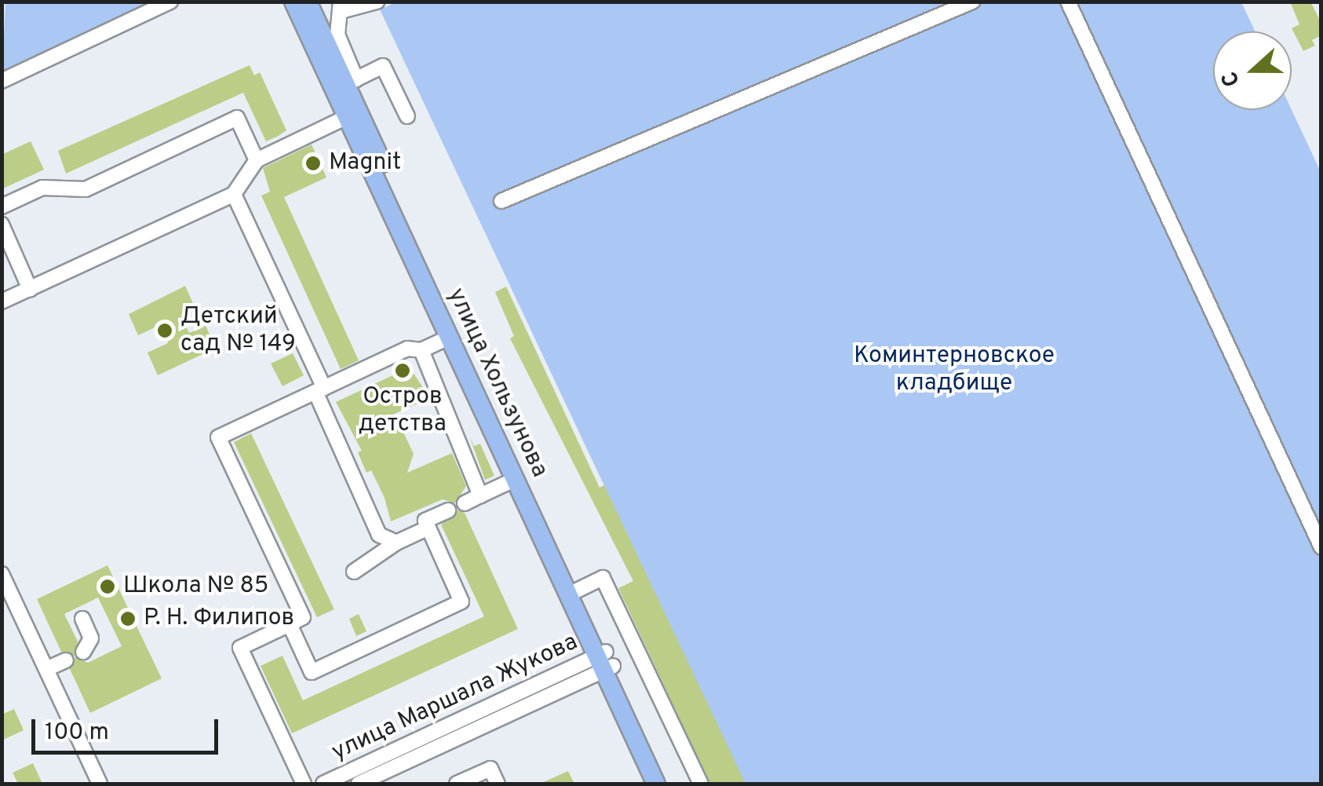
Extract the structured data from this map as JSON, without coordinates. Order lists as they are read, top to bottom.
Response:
{
  "streets": {
    "main road": ["улица Хользунова"],
    "street": ["улица Маршала Жукова"]
  },
  "crossings": [
    ["улица Хользунова", "улица Маршала Жукова"]
  ],
  "parks": ["Коминтерновское кладбище"],
  "places": [
    "Magnit",
    "Детский сад № 149",
    "Остров детства",
    "Школа № 85",
    "Р. Н. Филипов"
  ],
  "scale_bar": "100 m",
  "north": "left"
}
